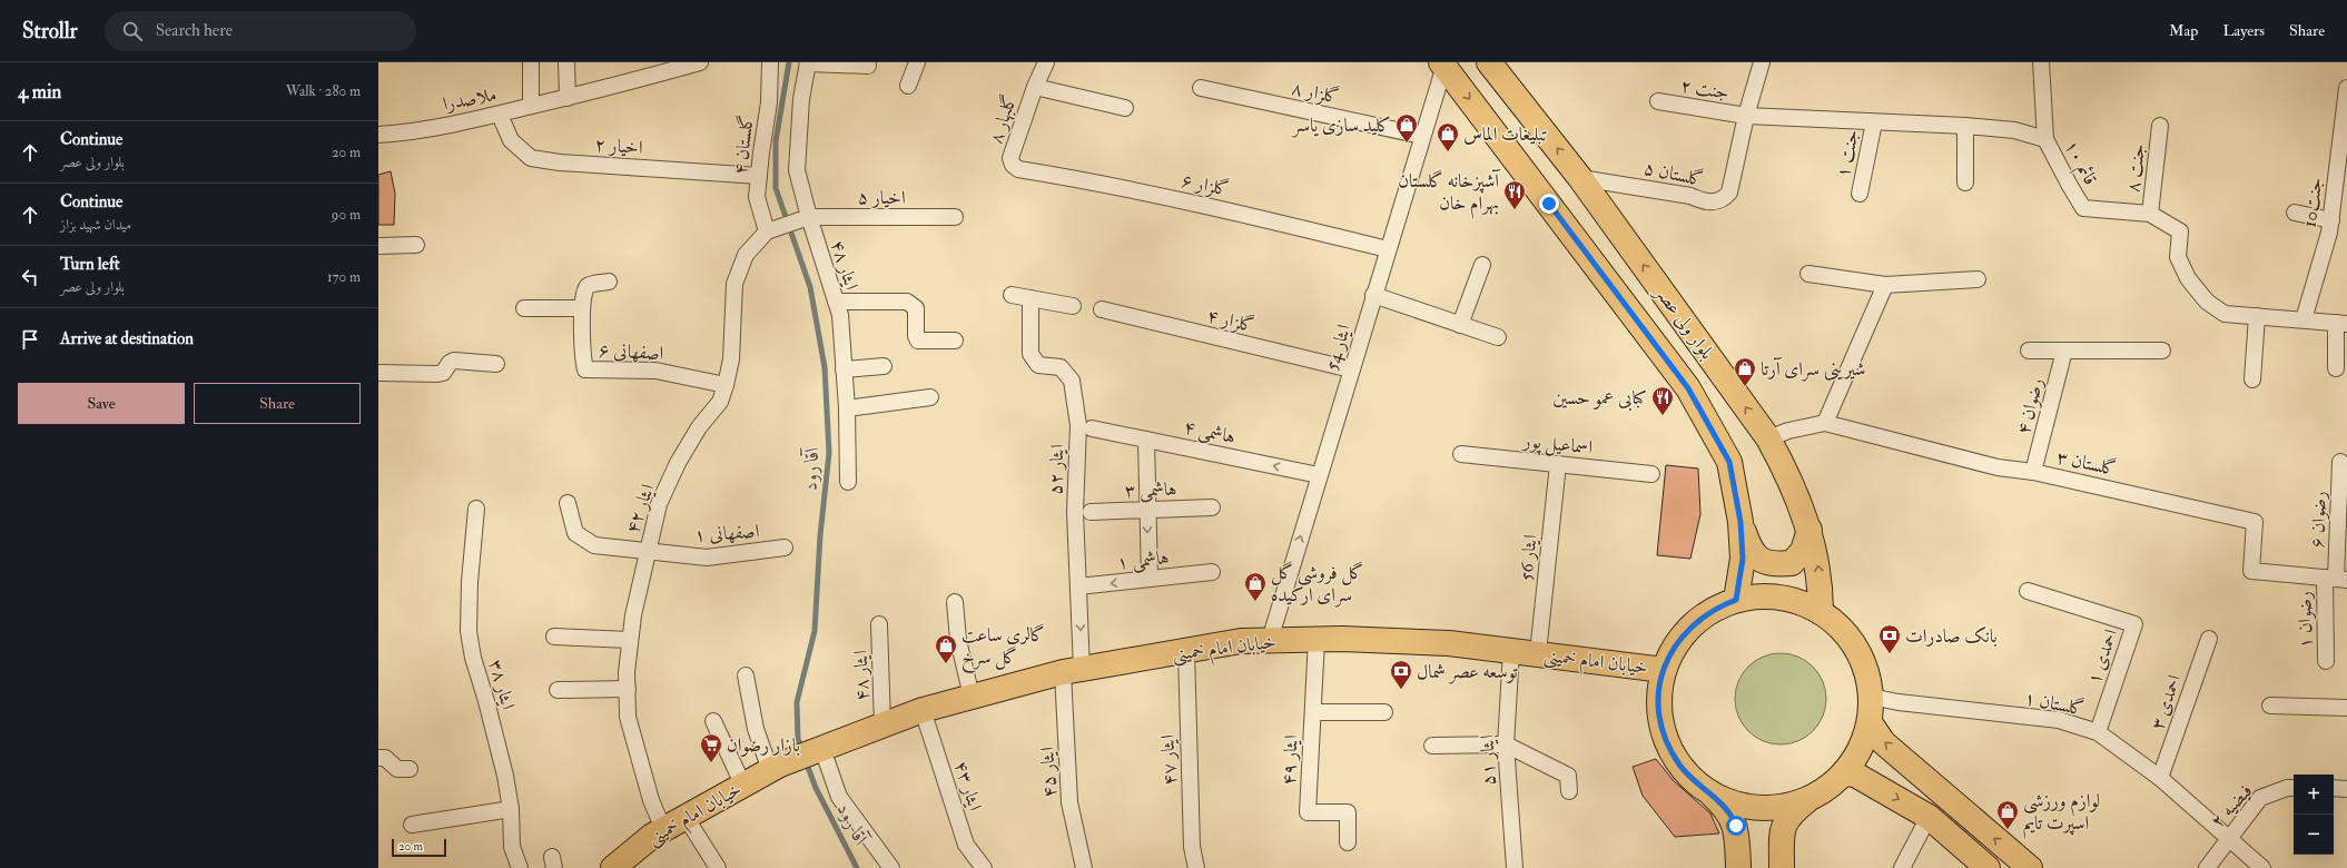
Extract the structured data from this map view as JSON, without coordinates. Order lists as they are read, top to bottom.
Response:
{
  "streets": {
    "main road": ["بلوار ولی عصر", "خیابان امام خمینی"],
    "street": [
      "جنت ۲",
      "گلزار ۸",
      "ملاصدرا",
      "گلبهار ۸",
      "گلستان ۴",
      "اخیار ۲",
      "جنت ۱",
      "قائم ۱۰",
      "جنت ۸",
      "گلستان ۵",
      "گلزار ۶",
      "اخیار ۵",
      "جنت10",
      "ایثار ۴۸",
      "گلزار ۴",
      "ایثار 54",
      "اصفهانی ۶",
      "رضوان ۴",
      "هاشمی ۴",
      "اسماعیل پور",
      "گلستان ۳",
      "ایثار ۵۲",
      "هاشمی ۳",
      "ایثار ۴۲",
      "رضوان ۶",
      "اصفهانی ۱",
      "ایثار 56",
      "هاشمی ۱",
      "رضوان ۱",
      "احمدی ۱",
      "ایثار ۳۸",
      "احمدی ۳",
      "گلستان ۱",
      "ایثار ۴۷",
      "ایثار ۴۹",
      "ایثار ۵۱",
      "ایثار ۴۵",
      "ایثار ۴۳",
      "فیضیه ۲"
    ]
  },
  "crossings": [
    ["جنت ۲", "قائم ۱۰"],
    ["جنت ۲", "گلستان ۵"],
    ["گلزار ۸", "ایثار 54"],
    ["ملاصدرا", "اخیار ۲"],
    ["گلبهار ۸", "گلزار ۶"],
    ["گلستان ۴", "اخیار ۲"],
    ["گلستان ۴", "ایثار ۴۲"],
    ["جنت ۱", "قائم ۱۰"],
    ["قائم ۱۰", "جنت ۸"],
    ["قائم ۱۰", "گلستان ۵"],
    ["قائم ۱۰", "جنت10"],
    ["گلستان ۵", "بلوار ولی عصر"],
    ["گلزار ۶", "ایثار 54"],
    ["اخیار ۵", "ایثار ۴۸"],
    ["ایثار ۴۸", "خیابان امام خمینی"],
    ["گلزار ۴", "ایثار 54"],
    ["بلوار ولی عصر", "ایثار 54"],
    ["بلوار ولی عصر", "گلستان ۳"],
    ["ایثار 54", "هاشمی ۴"],
    ["ایثار 54", "خیابان امام خمینی"],
    ["اصفهانی ۶", "ایثار ۴۲"],
    ["رضوان ۴", "گلستان ۳"],
    ["اسماعیل پور", "ایثار 56"],
    ["گلستان ۳", "رضوان ۶"],
    ["گلستان ۳", "رضوان ۱"],
    ["ایثار ۵۲", "هاشمی ۱"],
    ["ایثار ۵۲", "خیابان امام خمینی"],
    ["ایثار ۵۲", "ایثار ۴۵"],
    ["ایثار ۴۲", "اصفهانی ۱"],
    ["ایثار ۴۲", "خیابان امام خمینی"],
    ["رضوان ۶", "رضوان ۱"],
    ["ایثار 56", "خیابان امام خمینی"],
    ["خیابان امام خمینی", "ایثار ۴۷"],
    ["خیابان امام خمینی", "ایثار ۴۹"],
    ["خیابان امام خمینی", "ایثار ۵۱"],
    ["خیابان امام خمینی", "ایثار ۴۵"],
    ["خیابان امام خمینی", "ایثار ۴۳"],
    ["احمدی ۱", "گلستان ۱"],
    ["احمدی ۳", "گلستان ۱"],
    ["گلستان ۱", "فیضیه ۲"]
  ],
  "one_way": ["هاشمی ۴", "هاشمی ۱"],
  "water": ["آقا رود"],
  "places": {
    "shop": [
      "کلید سازی یاسر",
      "تبلیغات الماس",
      "شیرینی سرای آرتا",
      "گل فروشی گل سرای ارکیده",
      "گالری ساعت گل سرخ",
      "لوازم ورزشی اسپرت تایم"
    ],
    "restaurant": ["آشپزخانه گلستان بهرام خان", "کبابی عمو حسین"],
    "bank": ["بانک صادرات", "توسعه عصر شمال"],
    "supermarket": ["بازار رضوان"]
  },
  "scale_bar": "20 m",
  "page": {
    "header": "Strollr",
    "search": "Search here",
    "nav": ["Map", "Layers", "Share"],
    "heading": ["4 min", "Walk · 280 m"],
    "list": [
      ["Continue", "بلوار ولی عصر", "20 m"],
      ["Continue", "میدان شهید بزاز", "90 m"],
      ["Turn left", "بلوار ولی عصر", "170 m"],
      "Arrive at destination"
    ],
    "buttons": ["Save", "Share"],
    "map_buttons": ["+", "−"],
    "scale": "20 m"
  }
}
